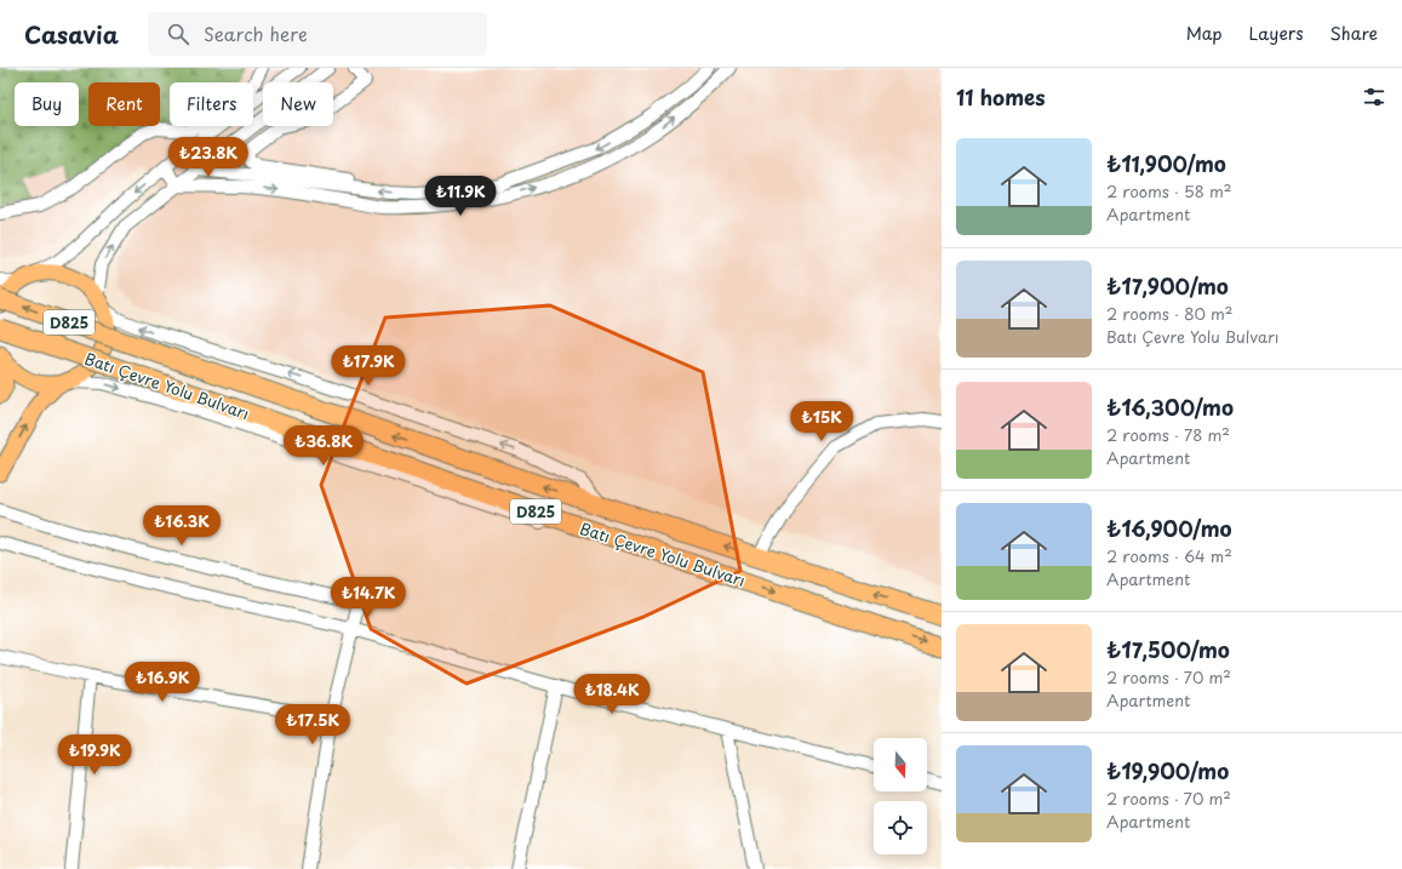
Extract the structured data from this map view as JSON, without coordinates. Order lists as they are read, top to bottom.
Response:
{
  "streets": {
    "highway": ["D825", "Batı Çevre Yolu Bulvarı"]
  },
  "north": "bottom",
  "page": {
    "header": "Casavia",
    "search": "Search here",
    "nav": ["Map", "Layers", "Share"],
    "heading": "11 homes",
    "chip": [
      "Buy",
      "Rent",
      "Filters",
      "New"
    ],
    "list": [
      {
        "name": "₺11,900/mo",
        "note": "2 rooms · 58 m² · Apartment"
      },
      {
        "name": "₺17,900/mo",
        "note": "2 rooms · 80 m² · Batı Çevre Yolu Bulvarı"
      },
      {
        "name": "₺16,300/mo",
        "note": "2 rooms · 78 m² · Apartment"
      },
      {
        "name": "₺16,900/mo",
        "note": "2 rooms · 64 m² · Apartment"
      },
      {
        "name": "₺17,500/mo",
        "note": "2 rooms · 70 m² · Apartment"
      },
      {
        "name": "₺19,900/mo",
        "note": "2 rooms · 70 m² · Apartment"
      }
    ],
    "price": [
      "₺23.8K",
      "₺11.9K",
      "₺17.9K",
      "₺15K",
      "₺36.8K",
      "₺16.3K",
      "₺14.7K",
      "₺16.9K",
      "₺18.4K",
      "₺17.5K",
      "₺19.9K"
    ]
  }
}
